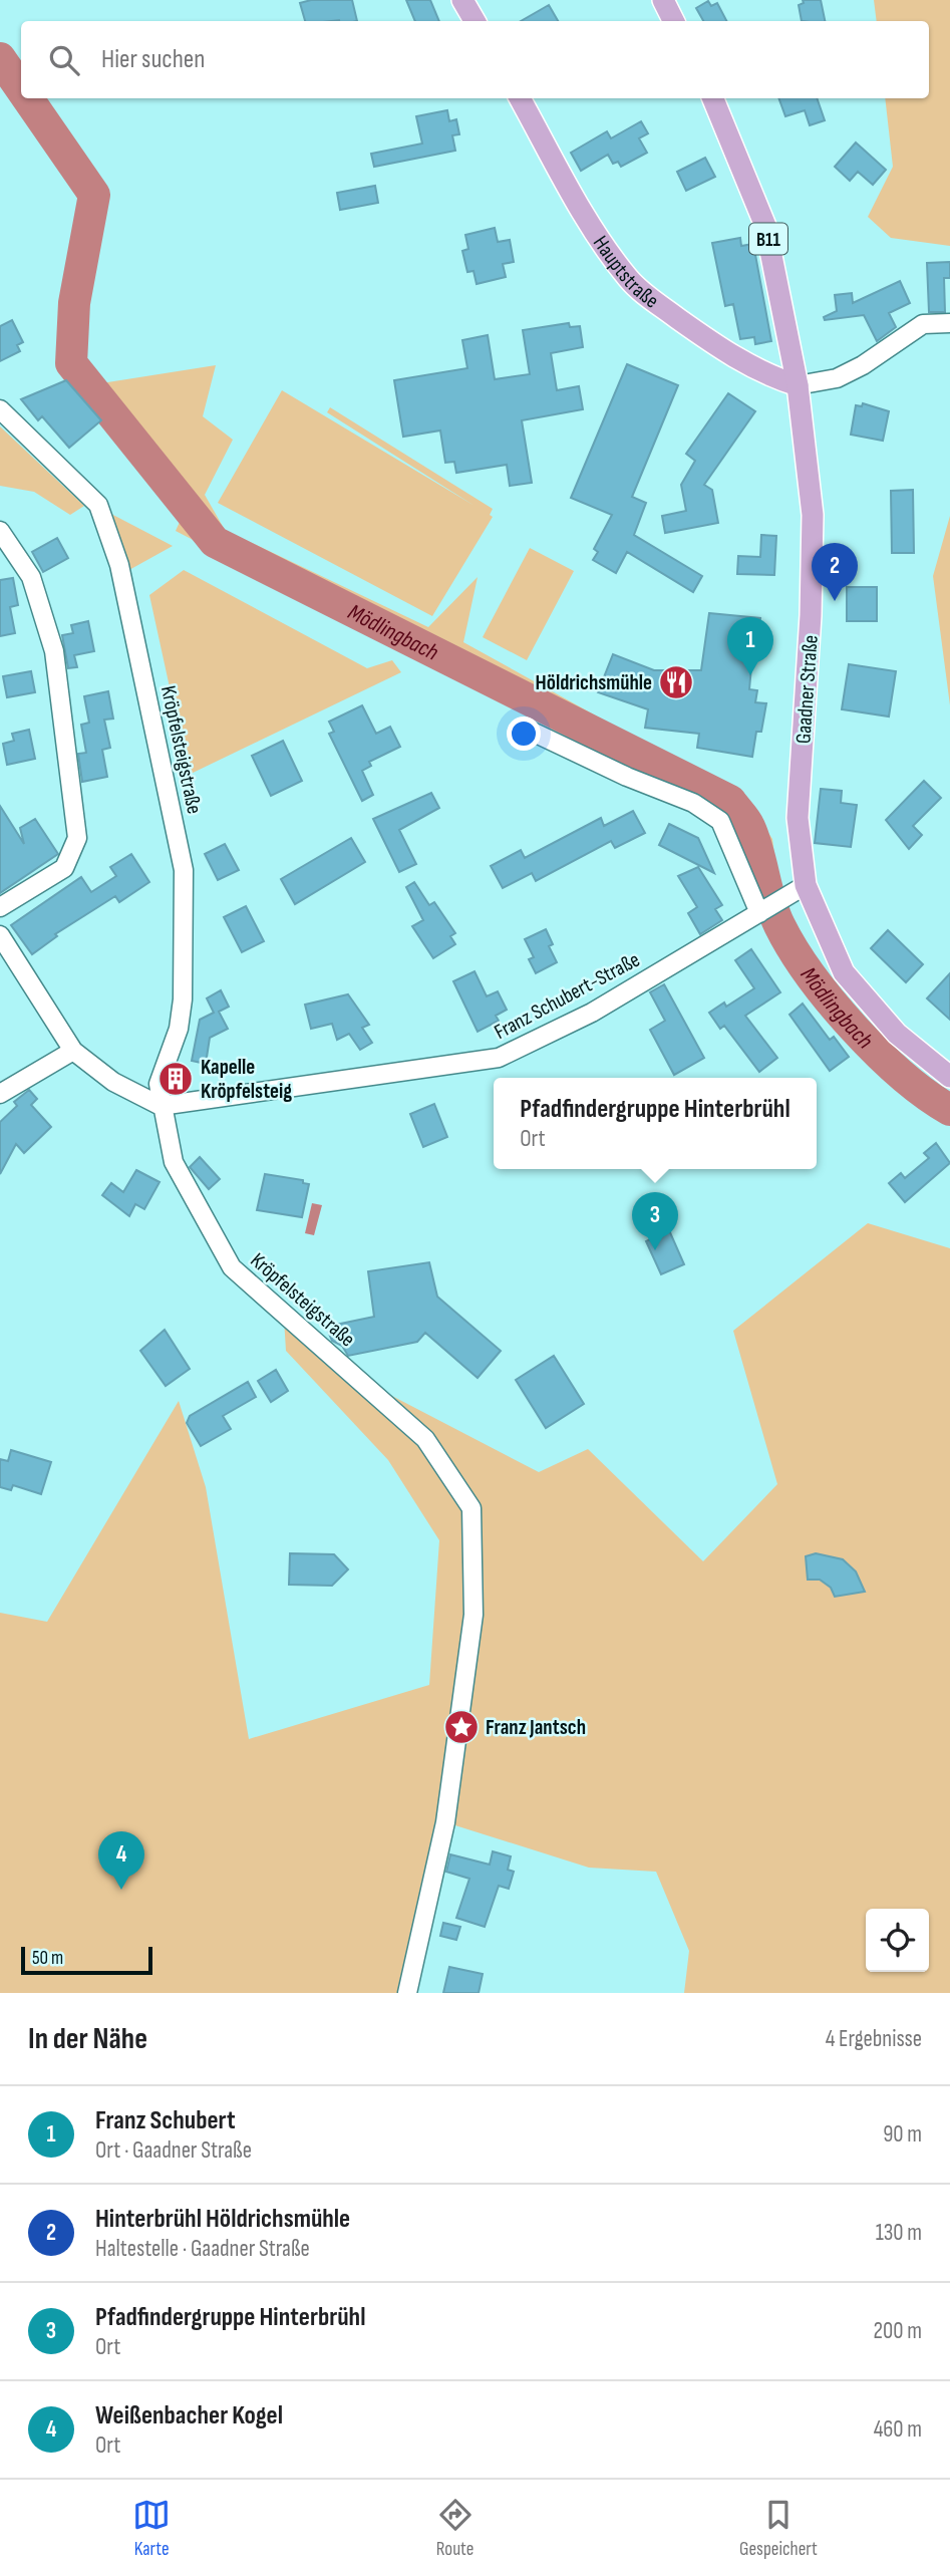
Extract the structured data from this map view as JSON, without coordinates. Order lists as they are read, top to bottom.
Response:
{
  "streets": {
    "main road": ["B11", "Hauptstraße", "Gaadner Straße"],
    "street": ["Kröpfelsteigstraße", "Franz Schubert-Straße"]
  },
  "crossings": [
    ["Hauptstraße", "Gaadner Straße"],
    ["Gaadner Straße", "Franz Schubert-Straße"],
    ["Kröpfelsteigstraße", "Franz Schubert-Straße"]
  ],
  "water": ["Mödlingbach"],
  "places": {
    "restaurant": ["Höldrichsmühle"],
    "building": ["Kapelle Kröpfelsteig"],
    "place": ["Franz Jantsch"]
  },
  "scale_bar": "50 m",
  "page": {
    "search": "Hier suchen",
    "pins": [
      "2",
      "1",
      "3",
      "4"
    ],
    "popup": ["Pfadfindergruppe Hinterbrühl", "Ort"],
    "scale": "50 m",
    "heading": ["In der Nähe", "4 Ergebnisse"],
    "list": [
      {
        "mark": "1",
        "name": "Franz Schubert",
        "note": "Ort · Gaadner Straße",
        "value": "90 m"
      },
      {
        "mark": "2",
        "name": "Hinterbrühl Höldrichsmühle",
        "note": "Haltestelle · Gaadner Straße",
        "value": "130 m"
      },
      {
        "mark": "3",
        "name": "Pfadfindergruppe Hinterbrühl",
        "note": "Ort",
        "value": "200 m"
      },
      {
        "mark": "4",
        "name": "Weißenbacher Kogel",
        "note": "Ort",
        "value": "460 m"
      }
    ],
    "nav": ["Karte", "Route", "Gespeichert"]
  }
}
